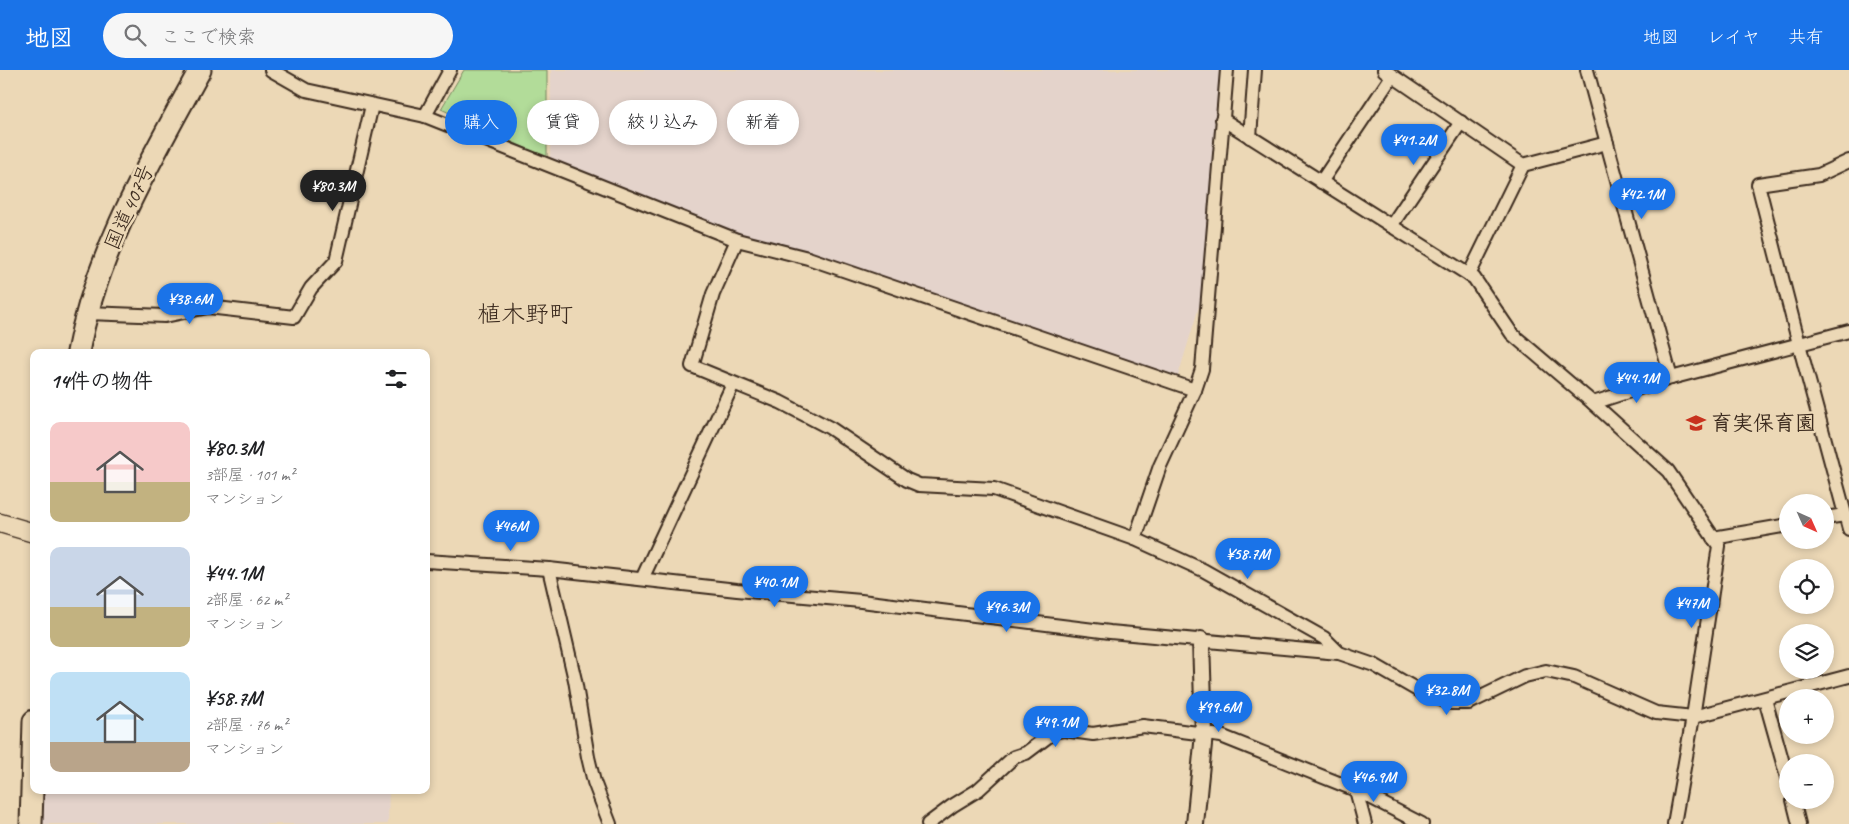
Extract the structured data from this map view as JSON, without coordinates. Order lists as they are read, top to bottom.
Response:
{
  "streets": {
    "highway": ["国道407号"]
  },
  "districts": ["植木野町"],
  "places": {
    "school or university": ["育実保育園"]
  },
  "north": "bottom right",
  "page": {
    "header": "地図",
    "search": "ここで検索",
    "nav": ["地図", "レイヤ", "共有"],
    "chip": [
      "購入",
      "賃貸",
      "絞り込み",
      "新着"
    ],
    "price": [
      "¥41.2M",
      "¥80.3M",
      "¥42.1M",
      "¥38.6M",
      "¥44.1M",
      "¥46M",
      "¥58.7M",
      "¥40.1M",
      "¥47M",
      "¥96.3M",
      "¥32.8M",
      "¥99.6M",
      "¥49.1M",
      "¥46.9M"
    ],
    "heading": "14件の物件",
    "list": [
      {
        "name": "¥80.3M",
        "note": "3部屋 · 101 m² · マンション"
      },
      {
        "name": "¥44.1M",
        "note": "2部屋 · 62 m² · マンション"
      },
      {
        "name": "¥58.7M",
        "note": "2部屋 · 76 m² · マンション"
      }
    ],
    "map_buttons": ["+", "−"]
  }
}
